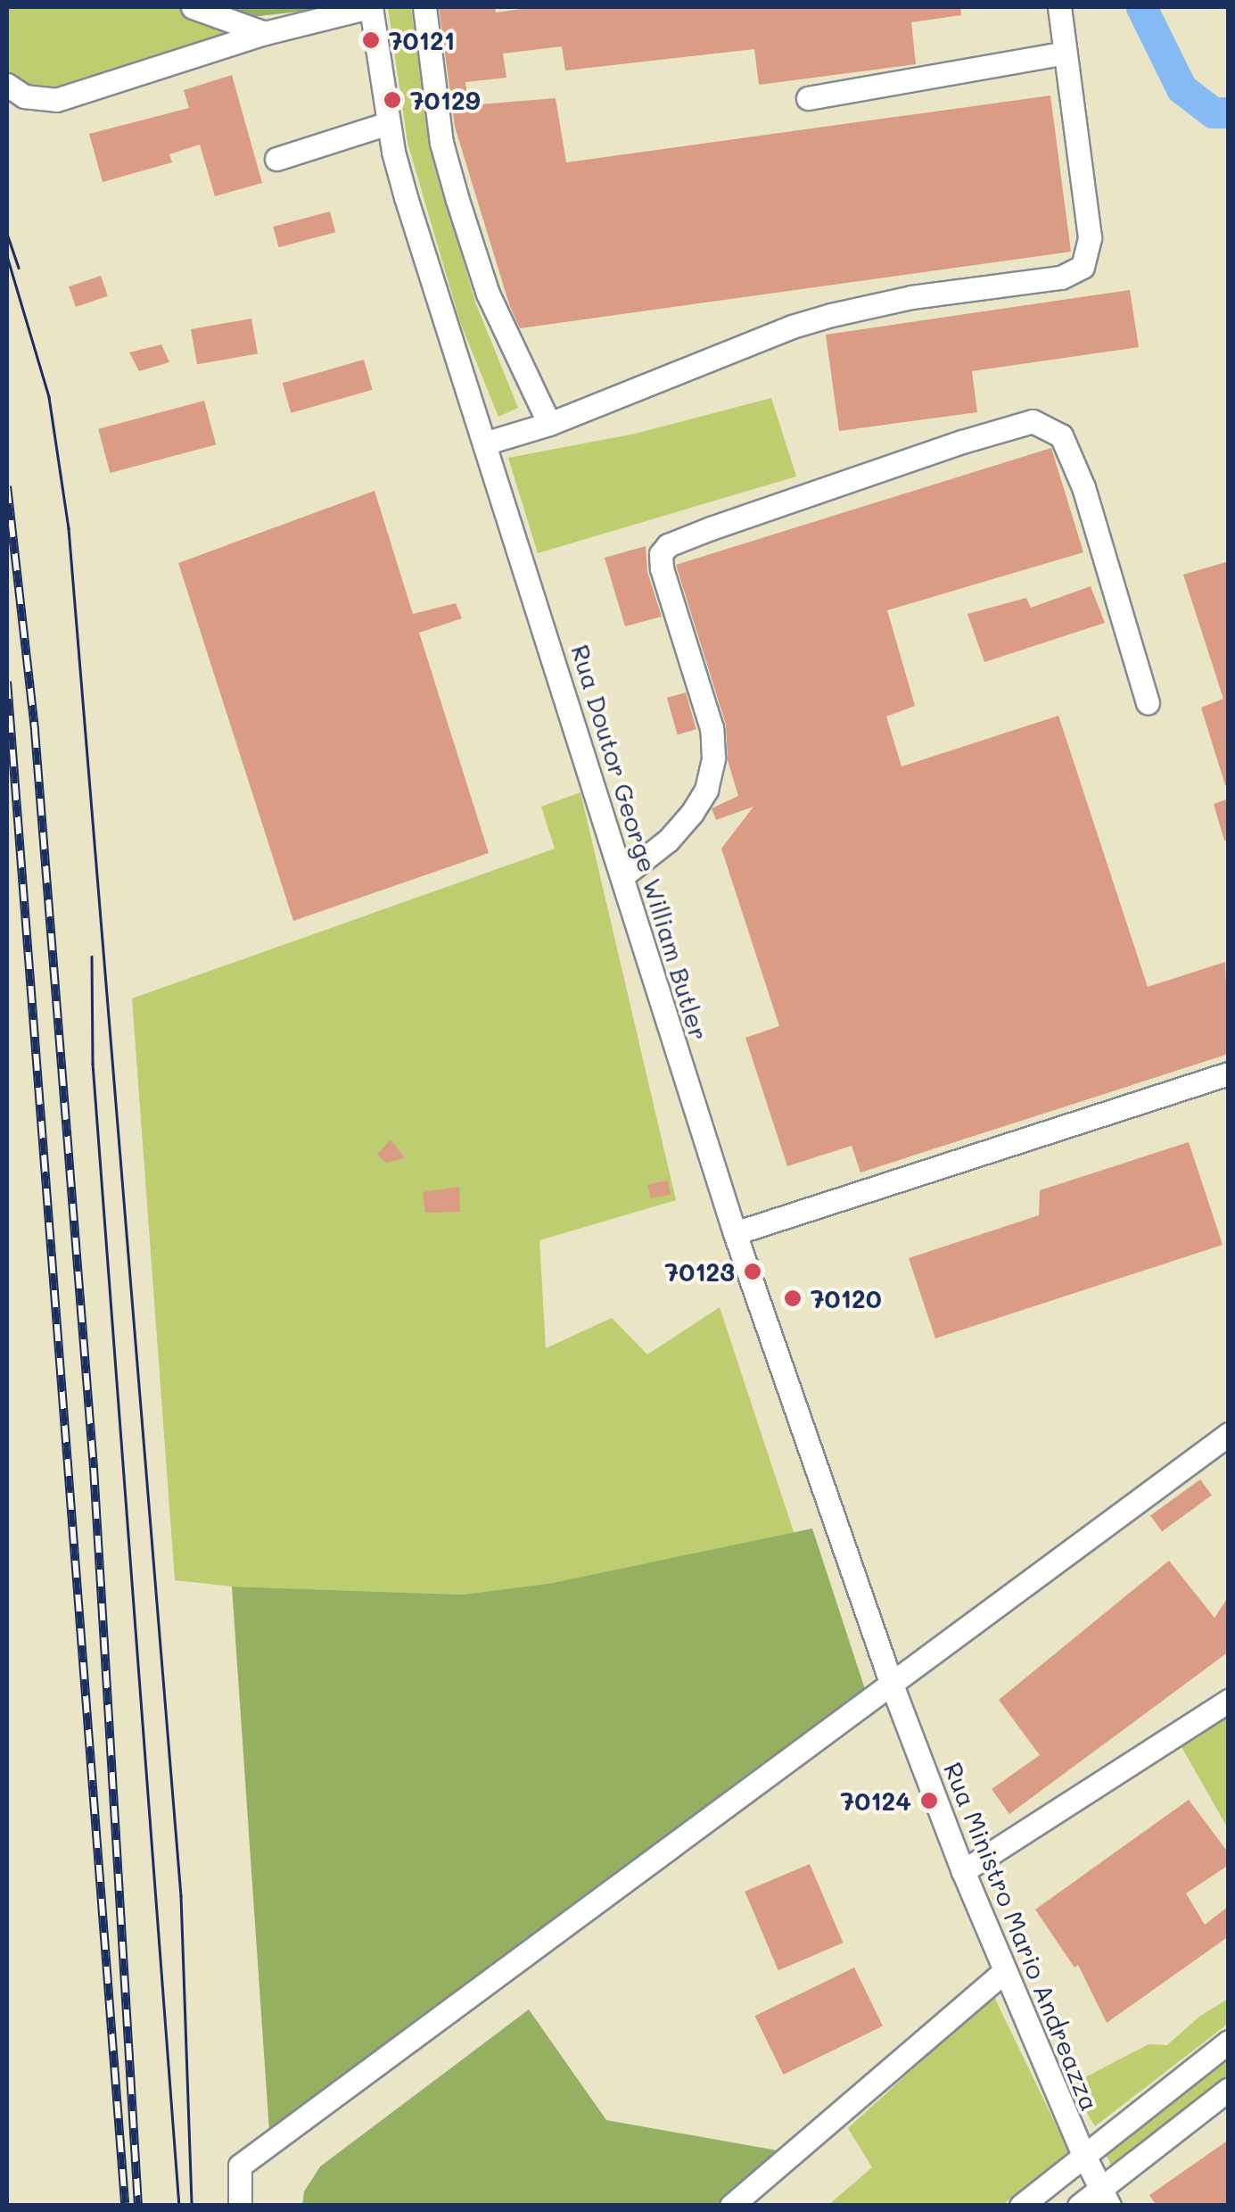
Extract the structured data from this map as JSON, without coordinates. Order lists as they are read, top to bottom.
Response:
{
  "streets": {
    "street": ["Rua Doutor George William Butler", "Rua Ministro Mario Andreazza"]
  },
  "crossings": [
    ["Rua Doutor George William Butler", "Rua Ministro Mario Andreazza"]
  ],
  "places": [
    "70121",
    "70129",
    "70123",
    "70120",
    "70124"
  ]
}
